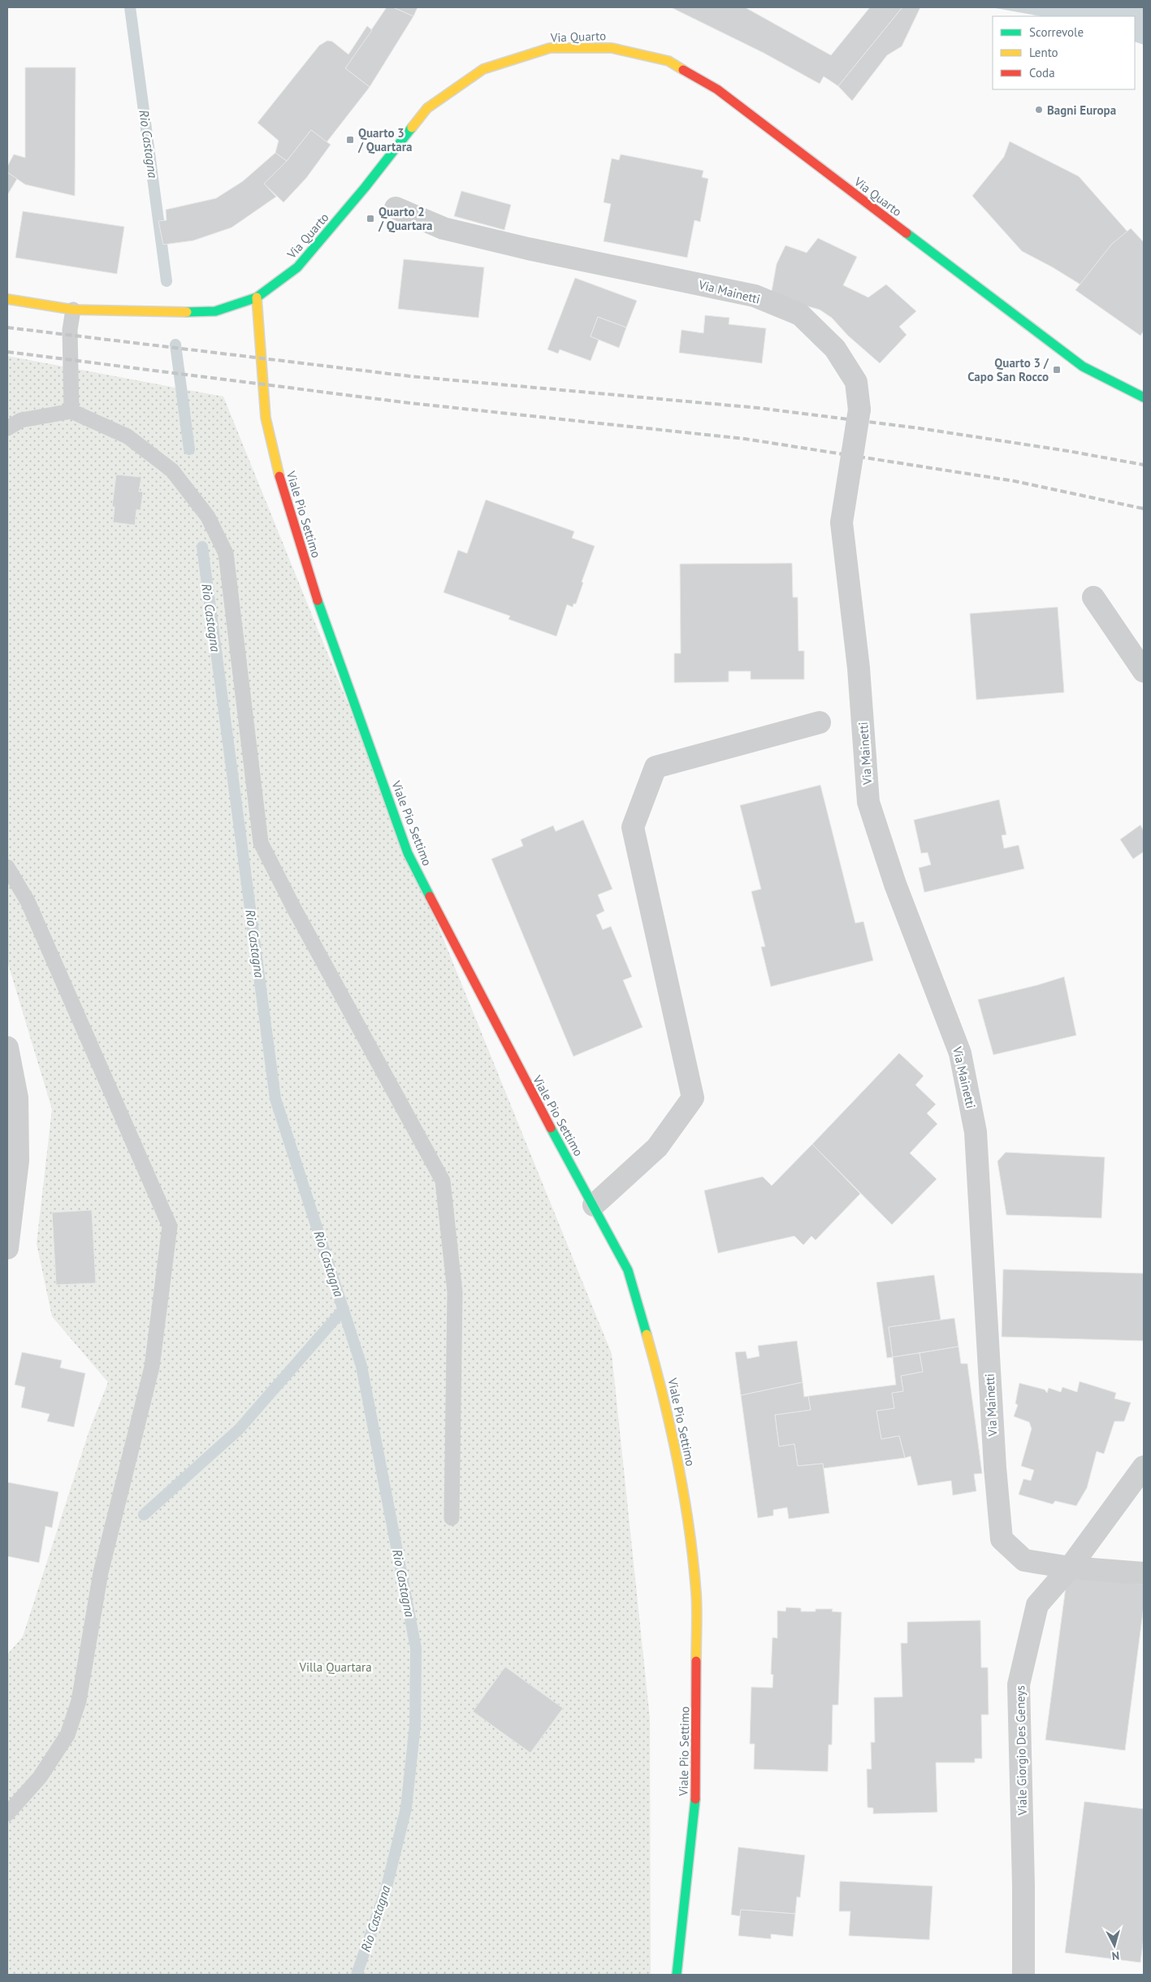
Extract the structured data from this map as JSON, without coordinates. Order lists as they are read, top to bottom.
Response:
{
  "streets": {
    "street": [
      "Via Quarto",
      "Via Mainetti",
      "Viale Pio Settimo",
      "Viale Giorgio Des Geneys"
    ]
  },
  "crossings": [
    ["Via Quarto", "Viale Pio Settimo"],
    ["Via Mainetti", "Viale Giorgio Des Geneys"]
  ],
  "water": ["Rio Castagna"],
  "parks": ["Villa Quartara"],
  "places": {
    "other": ["Bagni Europa"],
    "transit": ["Quarto 3 / Quartara", "Quarto 2 / Quartara", "Quarto 3 / Capo San Rocco"]
  },
  "legend": ["Scorrevole", "Lento", "Coda"],
  "north": "bottom"
}
